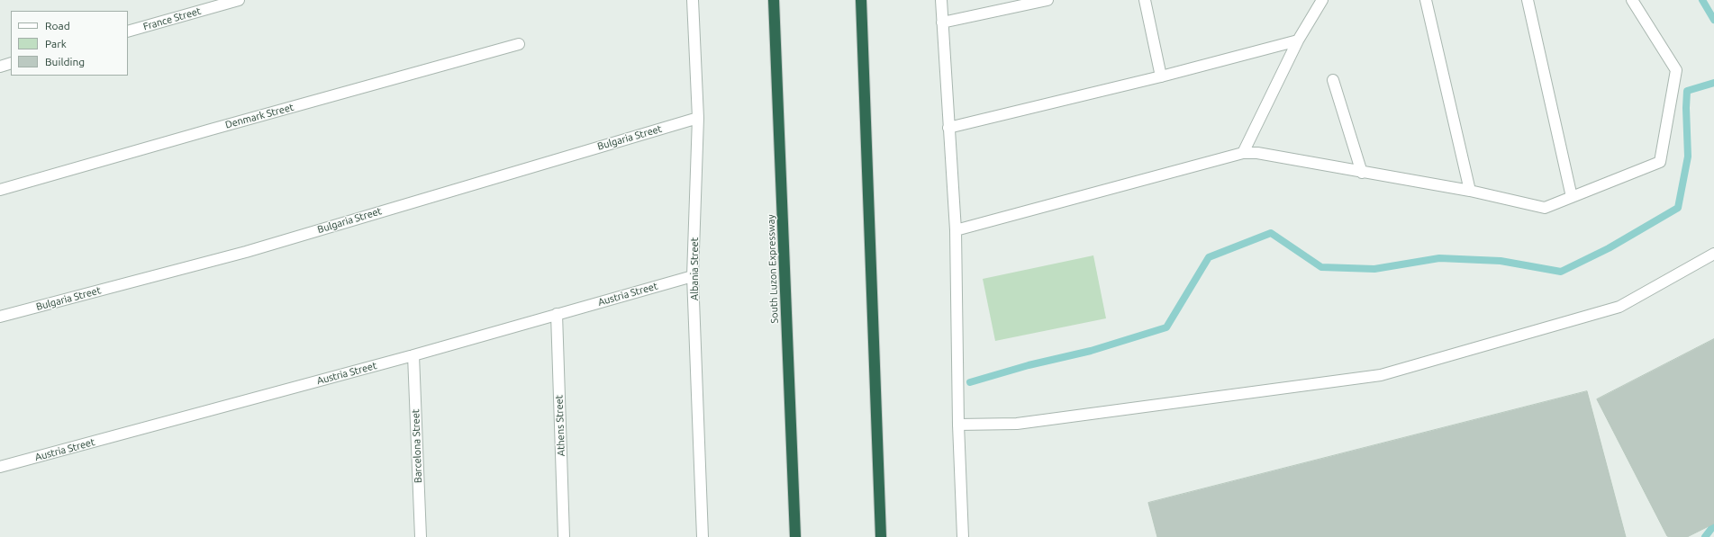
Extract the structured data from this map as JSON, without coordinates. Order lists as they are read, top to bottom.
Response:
{
  "streets": {
    "highway": ["South Luzon Expressway"],
    "street": [
      "France Street",
      "Denmark Street",
      "Bulgaria Street",
      "Albania Street",
      "Austria Street",
      "Athens Street",
      "Barcelona Street"
    ]
  },
  "crossings": [
    ["Bulgaria Street", "Albania Street"],
    ["Albania Street", "Austria Street"],
    ["Austria Street", "Athens Street"],
    ["Austria Street", "Barcelona Street"]
  ],
  "legend": ["Road", "Park", "Building"]
}
